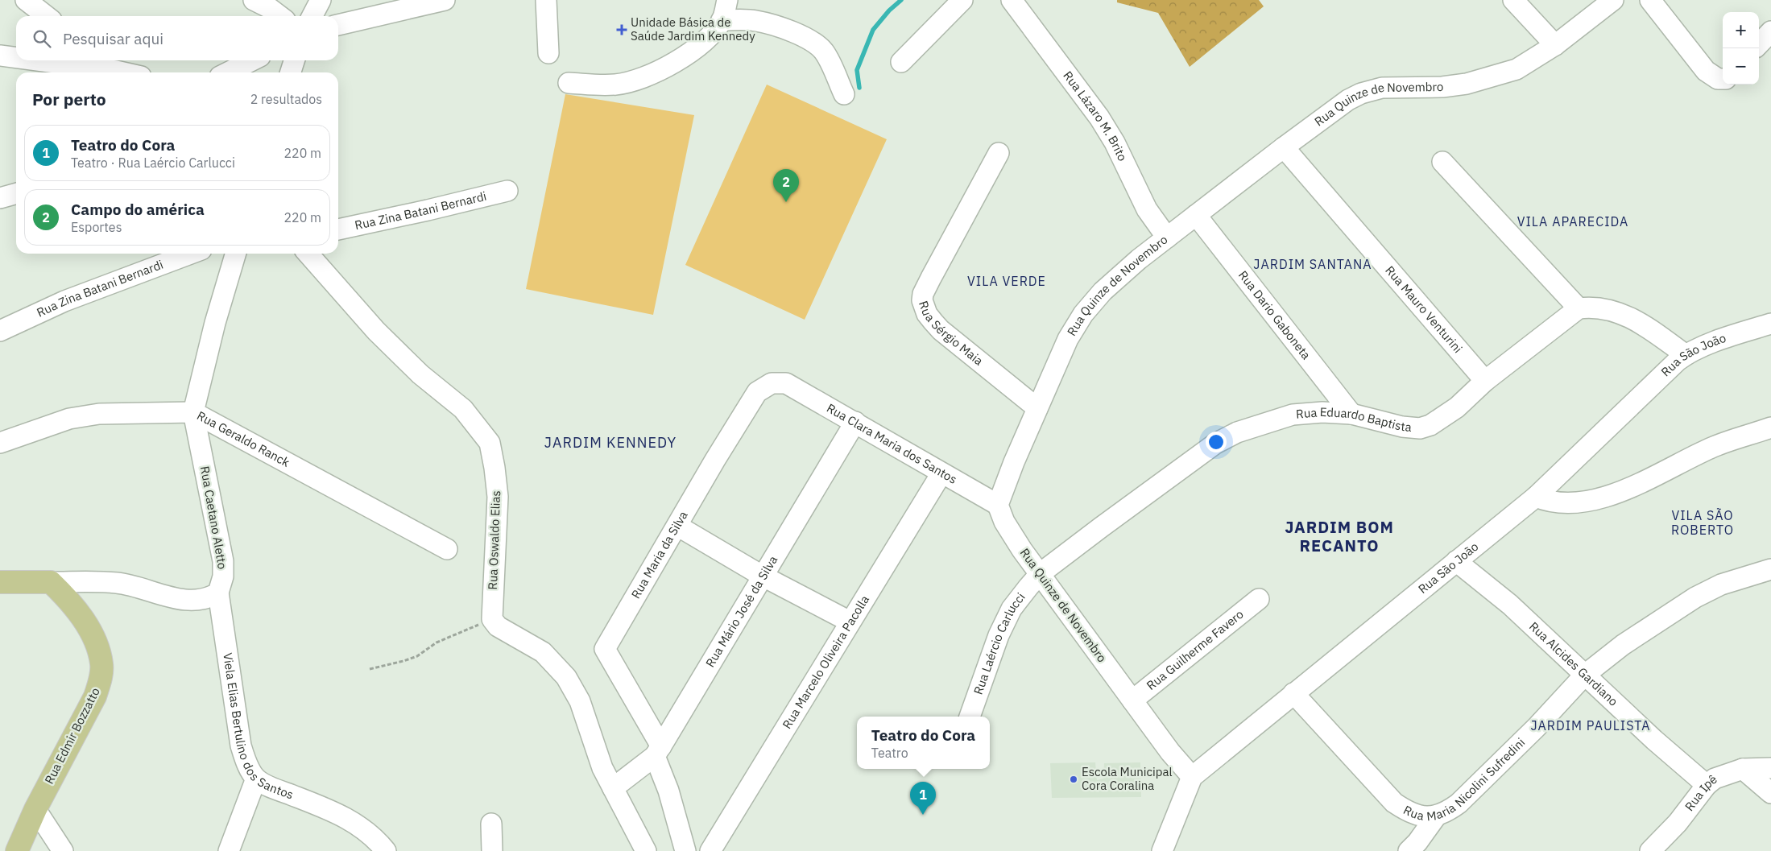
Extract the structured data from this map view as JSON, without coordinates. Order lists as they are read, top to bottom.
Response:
{
  "streets": {
    "main road": ["Rua Edmir Bozzatto"],
    "street": [
      "Rua Quinze de Novembro",
      "Rua Lázaro M. Brito",
      "Rua Zina Batani Bernardi",
      "Rua Mauro Venturini",
      "Rua Dario Gaboneta",
      "Rua Sérgio Maia",
      "Rua São João",
      "Rua Eduardo Baptista",
      "Rua Geraldo Ranck",
      "Rua Clara Maria dos Santos",
      "Rua Caetano Aletto",
      "Rua Oswaldo Elias",
      "Rua Maria da Silva",
      "Rua Mário José da Silva",
      "Rua Laércio Carlucci",
      "Rua Guilherme Favero",
      "Rua Marcelo Oliveira Pacolla",
      "Rua Alcides Gardiano",
      "Viela Elias Bertulino dos Santos",
      "Rua Maria Nicolini Sufredini",
      "Rua Ipê"
    ]
  },
  "crossings": [
    ["Rua Quinze de Novembro", "Rua Lázaro M. Brito"],
    ["Rua Quinze de Novembro", "Rua Mauro Venturini"],
    ["Rua Quinze de Novembro", "Rua Dario Gaboneta"],
    ["Rua Quinze de Novembro", "Rua Sérgio Maia"],
    ["Rua Quinze de Novembro", "Rua São João"],
    ["Rua Quinze de Novembro", "Rua Eduardo Baptista"],
    ["Rua Quinze de Novembro", "Rua Clara Maria dos Santos"],
    ["Rua Quinze de Novembro", "Rua Laércio Carlucci"],
    ["Rua Quinze de Novembro", "Rua Guilherme Favero"],
    ["Rua Mauro Venturini", "Rua Eduardo Baptista"],
    ["Rua Dario Gaboneta", "Rua Eduardo Baptista"],
    ["Rua São João", "Rua Alcides Gardiano"],
    ["Rua São João", "Rua Maria Nicolini Sufredini"],
    ["Rua Eduardo Baptista", "Rua Laércio Carlucci"],
    ["Rua Geraldo Ranck", "Rua Caetano Aletto"],
    ["Rua Clara Maria dos Santos", "Rua Maria da Silva"],
    ["Rua Clara Maria dos Santos", "Rua Mário José da Silva"],
    ["Rua Clara Maria dos Santos", "Rua Marcelo Oliveira Pacolla"],
    ["Rua Caetano Aletto", "Viela Elias Bertulino dos Santos"],
    ["Rua Maria da Silva", "Rua Mário José da Silva"],
    ["Rua Alcides Gardiano", "Rua Maria Nicolini Sufredini"],
    ["Rua Alcides Gardiano", "Rua Ipê"]
  ],
  "districts": [
    "VILA APARECIDA",
    "JARDIM SANTANA",
    "VILA VERDE",
    "JARDIM KENNEDY",
    "VILA SÃO ROBERTO",
    "JARDIM BOM RECANTO",
    "JARDIM PAULISTA"
  ],
  "places": {
    "health": ["Unidade Básica de Saúde Jardim Kennedy"],
    "other": ["Escola Municipal Cora Coralina"]
  },
  "page": {
    "map_buttons": ["+", "−"],
    "search": "Pesquisar aqui",
    "heading": ["Por perto", "2 resultados"],
    "list": [
      {
        "mark": "1",
        "name": "Teatro do Cora",
        "note": "Teatro · Rua Laércio Carlucci",
        "value": "220 m"
      },
      {
        "mark": "2",
        "name": "Campo do américa",
        "note": "Esportes",
        "value": "220 m"
      }
    ],
    "pins": ["2", "1"],
    "popup": ["Teatro do Cora", "Teatro"]
  }
}
